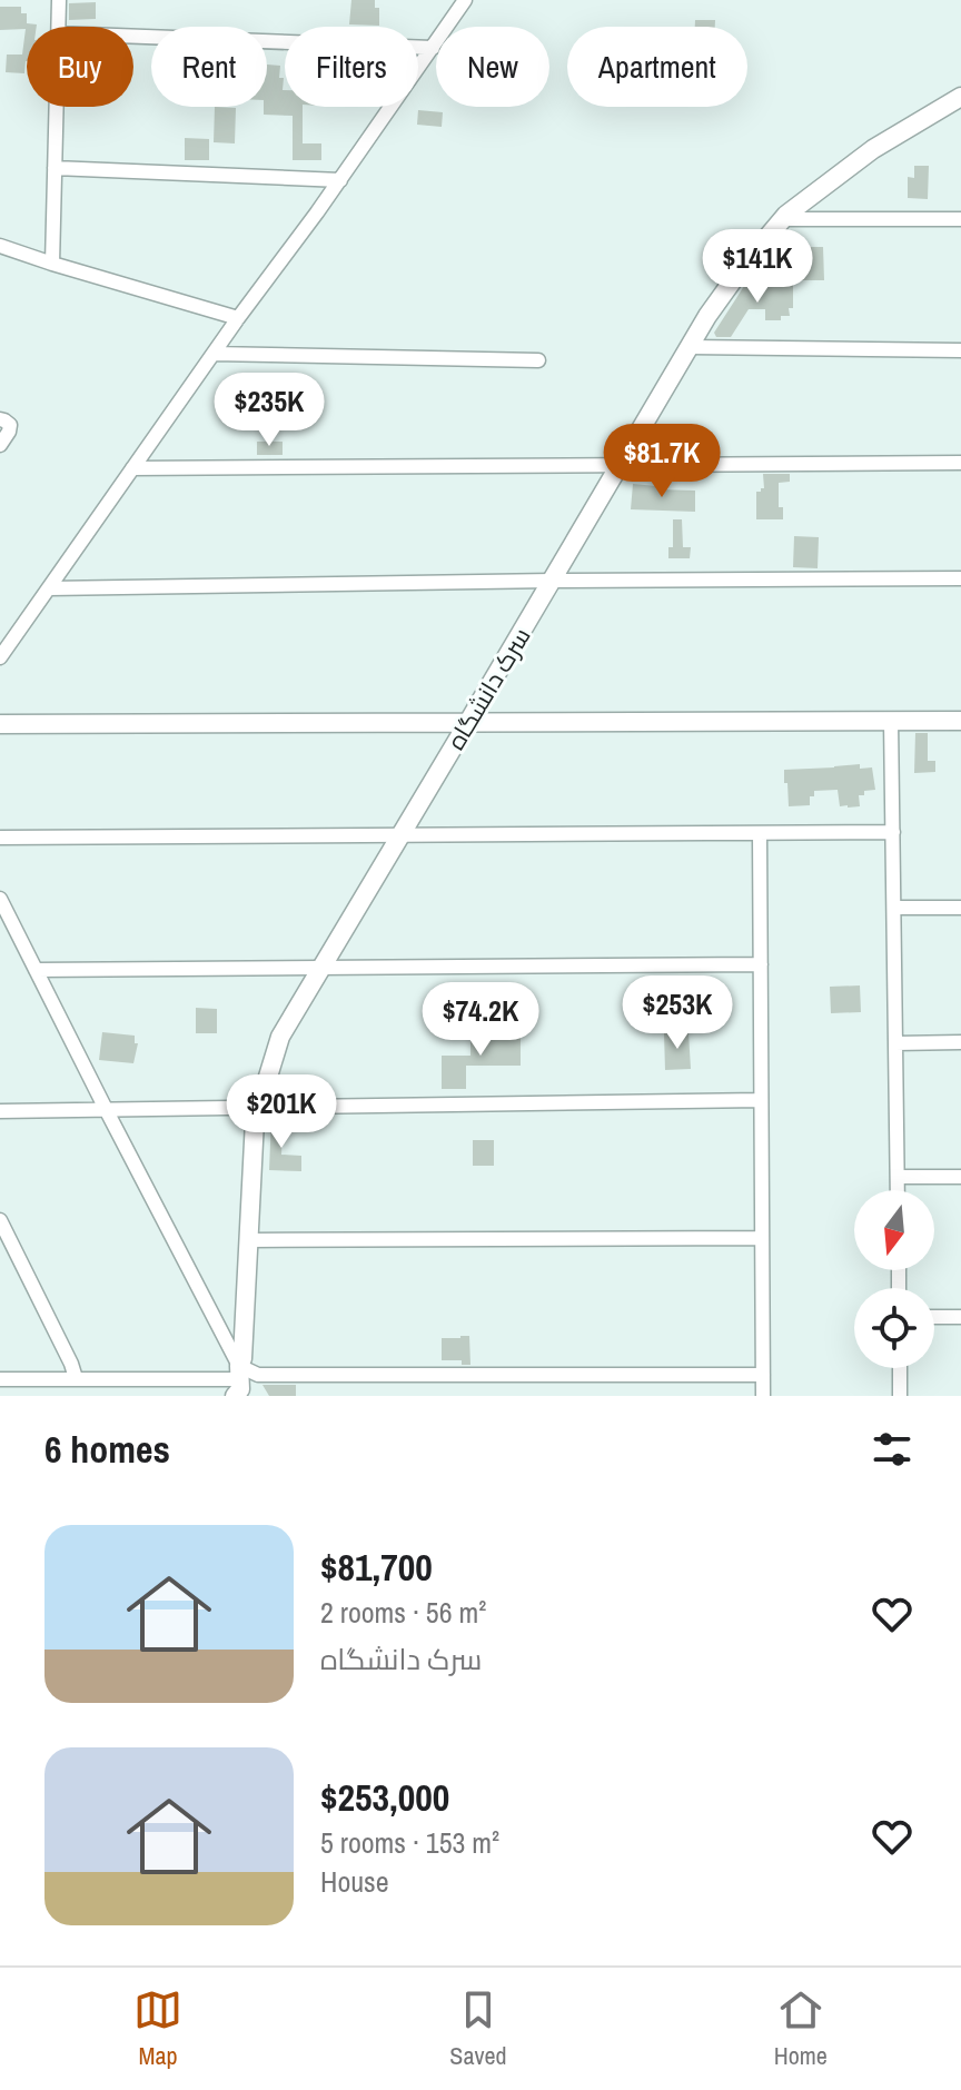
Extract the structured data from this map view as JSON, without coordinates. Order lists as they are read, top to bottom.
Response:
{
  "streets": {
    "street": ["سرک دانشگاه"]
  },
  "north": "bottom",
  "page": {
    "chip": [
      "Buy",
      "Rent",
      "Filters",
      "New",
      "Apartment"
    ],
    "price": [
      "$141K",
      "$235K",
      "$81.7K",
      "$253K",
      "$74.2K",
      "$201K"
    ],
    "heading": "6 homes",
    "list": [
      {
        "name": "$81,700",
        "note": "2 rooms · 56 m² · سرک دانشگاه"
      },
      {
        "name": "$253,000",
        "note": "5 rooms · 153 m² · House"
      }
    ],
    "tabs": ["Map", "Saved", "Home"]
  }
}
